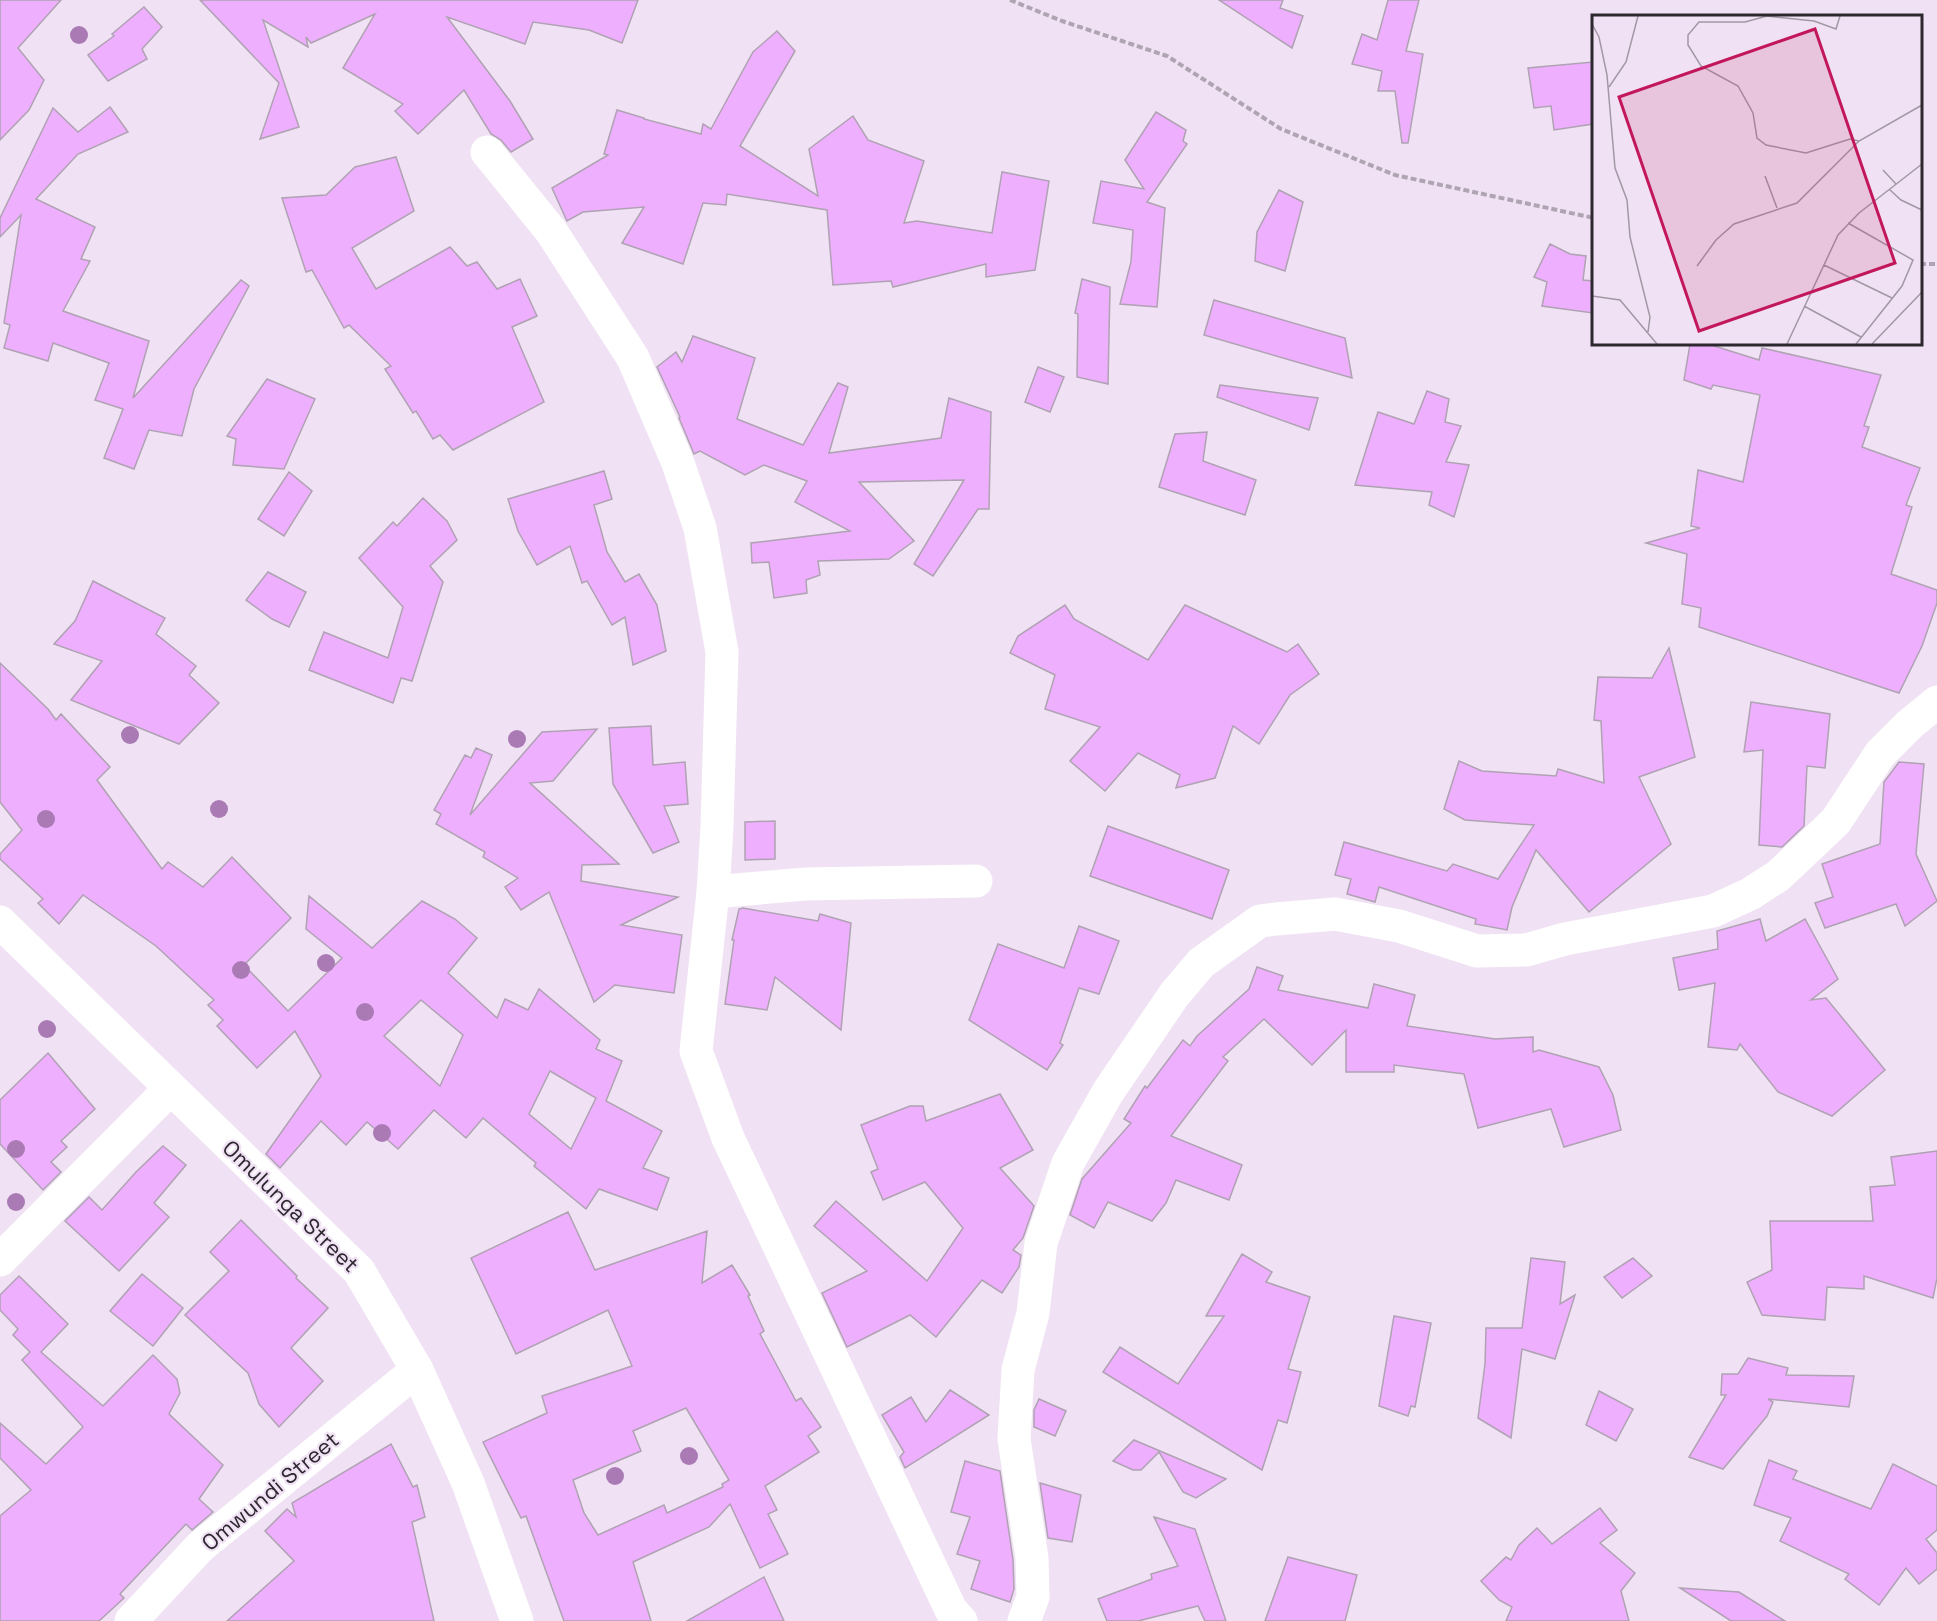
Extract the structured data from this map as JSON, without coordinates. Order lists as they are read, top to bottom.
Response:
{
  "streets": {
    "street": ["Omulunga Street", "Omwundi Street"]
  },
  "crossings": [
    ["Omulunga Street", "Omwundi Street"]
  ]
}
